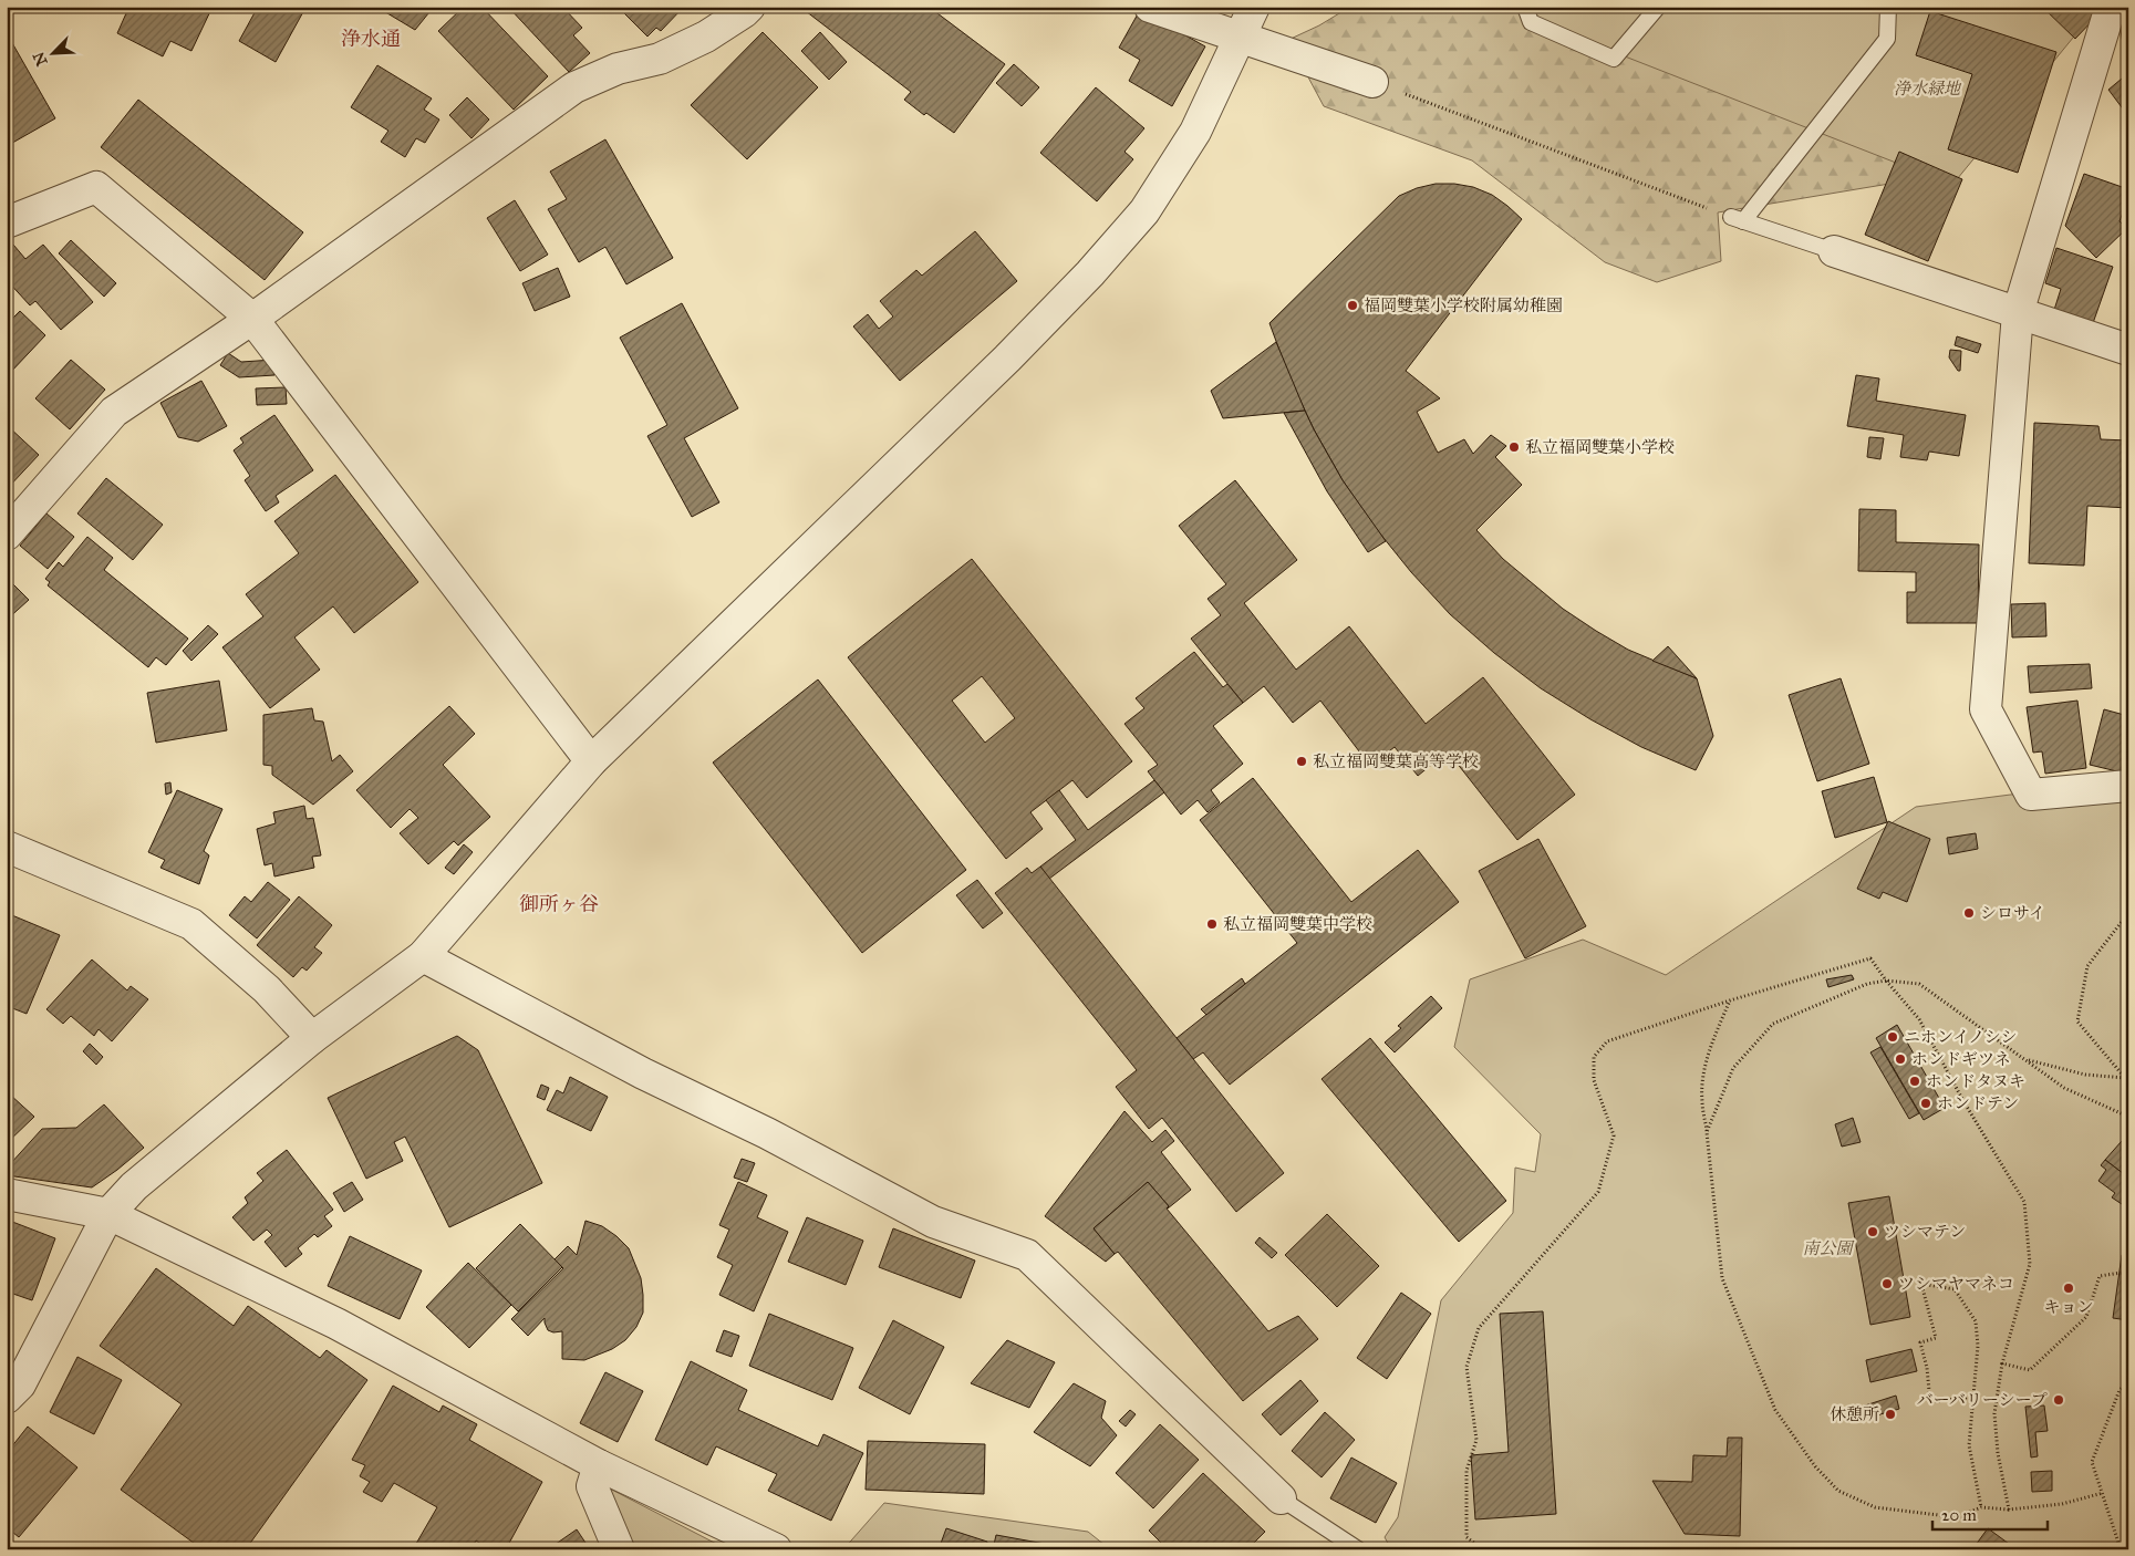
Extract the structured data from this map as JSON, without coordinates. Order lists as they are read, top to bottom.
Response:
{
  "districts": ["浄水通", "御所ヶ谷"],
  "parks": ["浄水緑地", "南公園"],
  "places": [
    "福岡雙葉小学校附属幼稚園",
    "私立福岡雙葉小学校",
    "私立福岡雙葉高等学校",
    "シロサイ",
    "私立福岡雙葉中学校",
    "ニホンイノシシ",
    "ホンドギツネ",
    "ホンドタヌキ",
    "ホンドテン",
    "ツシマテン",
    "ツシマヤマネコ",
    "キョン",
    "バーバリーシープ",
    "休憩所"
  ],
  "scale_bar": "20 m",
  "north": "bottom left"
}
